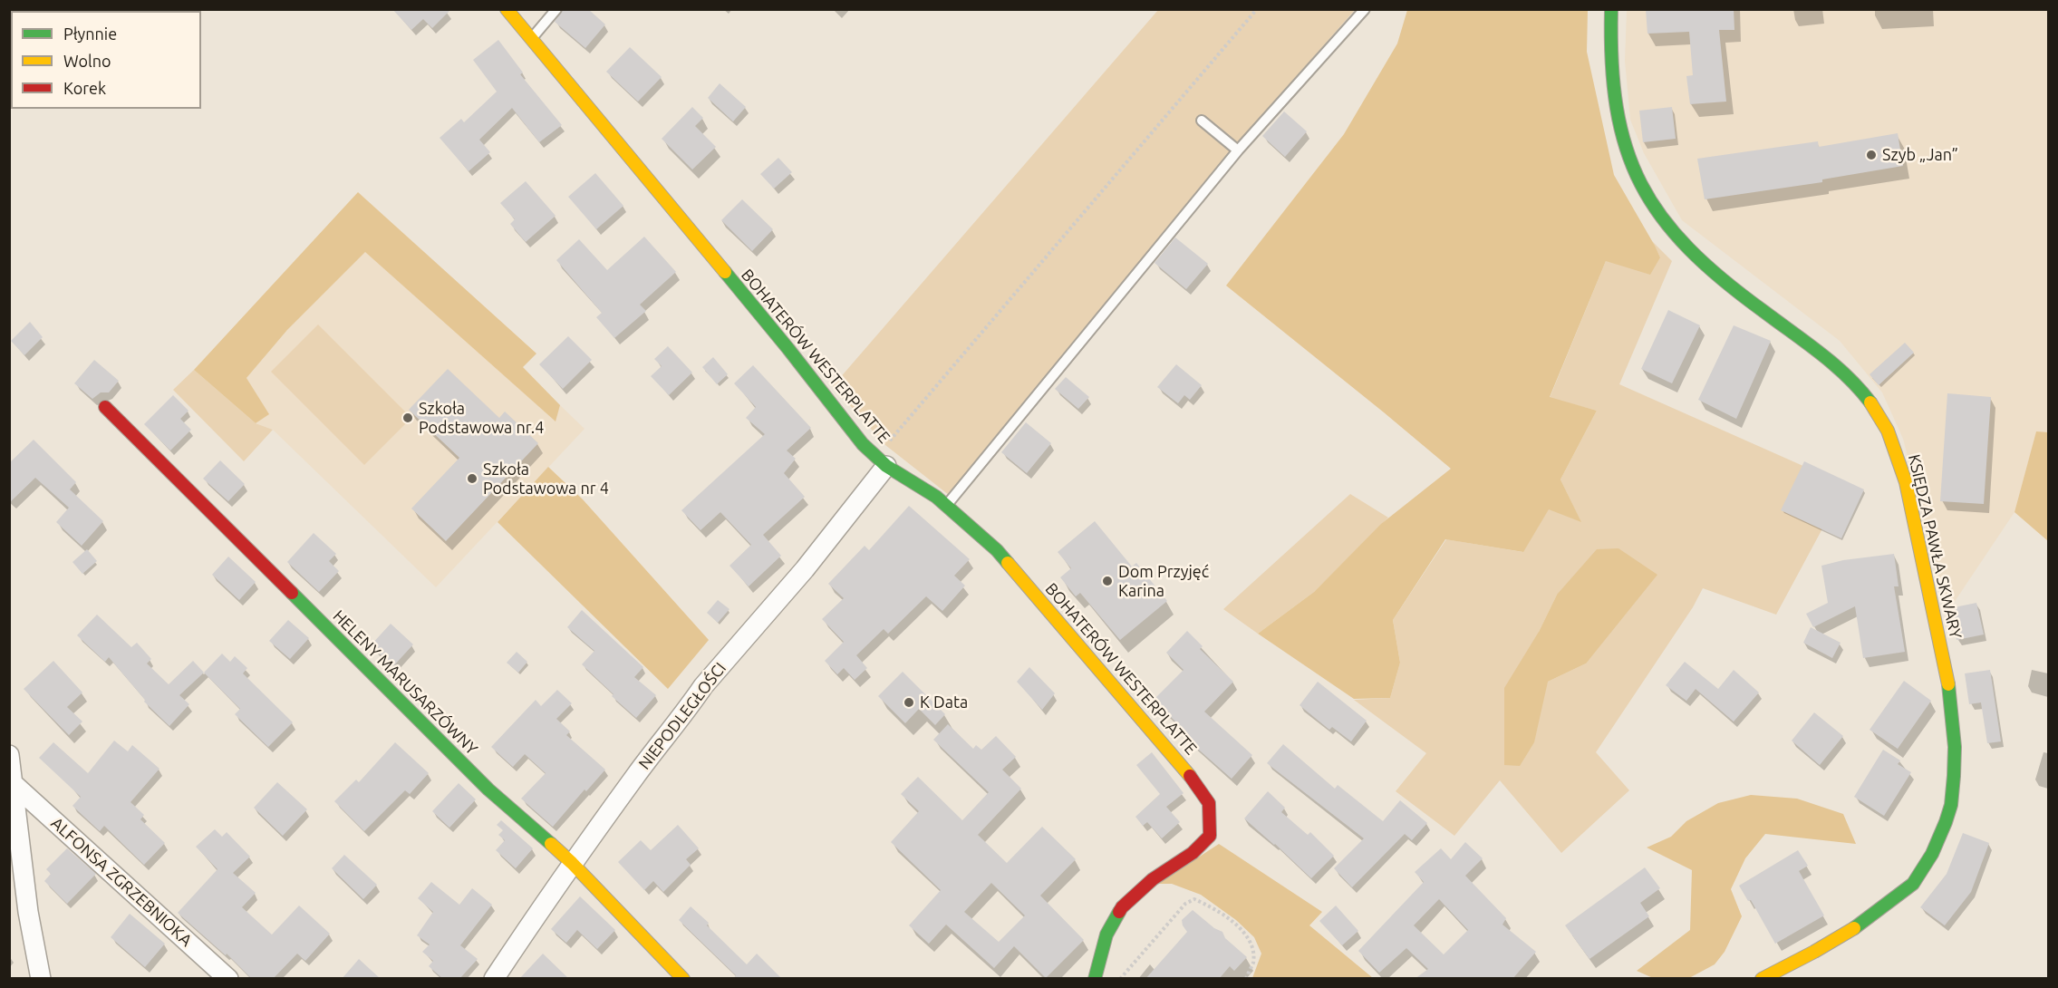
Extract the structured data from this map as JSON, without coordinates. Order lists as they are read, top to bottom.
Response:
{
  "streets": {
    "street": [
      "BOHATERÓW WESTERPLATTE",
      "KSIĘDZA PAWŁA SKWARY",
      "HELENY MARUSARZÓWNY",
      "NIEPODLEGŁOŚCI",
      "ALFONSA ZGRZEBNIOKA"
    ]
  },
  "crossings": [
    ["BOHATERÓW WESTERPLATTE", "NIEPODLEGŁOŚCI"],
    ["HELENY MARUSARZÓWNY", "NIEPODLEGŁOŚCI"]
  ],
  "places": [
    "Szyb „Jan”",
    "Szkoła Podstawowa nr.4",
    "Szkoła Podstawowa nr 4",
    "Dom Przyjęć Karina",
    "K Data"
  ],
  "legend": ["Płynnie", "Wolno", "Korek"]
}
